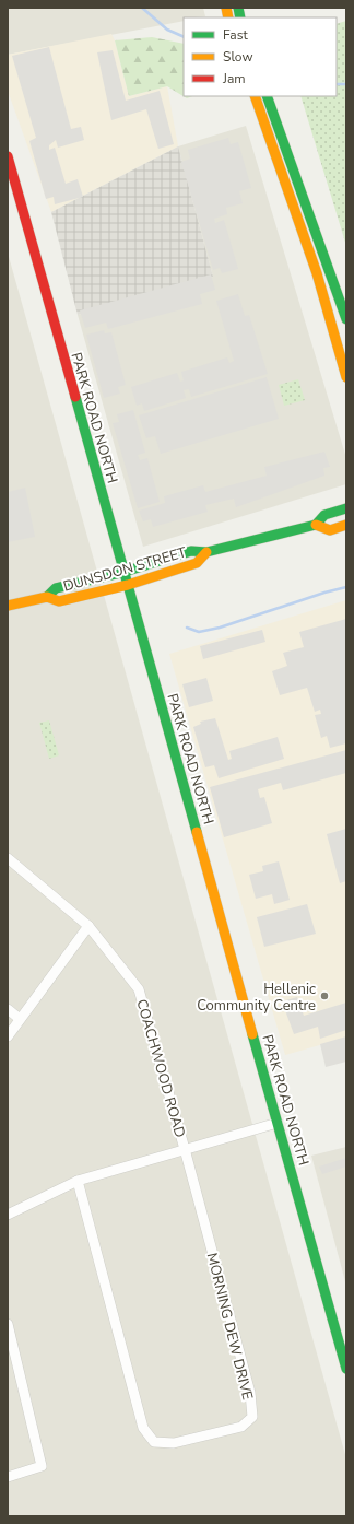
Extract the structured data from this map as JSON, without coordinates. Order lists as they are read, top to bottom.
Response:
{
  "streets": {
    "main road": ["PARK ROAD NORTH", "DUNSDON STREET"],
    "street": ["COACHWOOD ROAD", "MORNING DEW DRIVE"]
  },
  "crossings": [
    ["PARK ROAD NORTH", "DUNSDON STREET"],
    ["COACHWOOD ROAD", "MORNING DEW DRIVE"]
  ],
  "places": ["Hellenic Community Centre"],
  "legend": ["Fast", "Slow", "Jam"]
}
